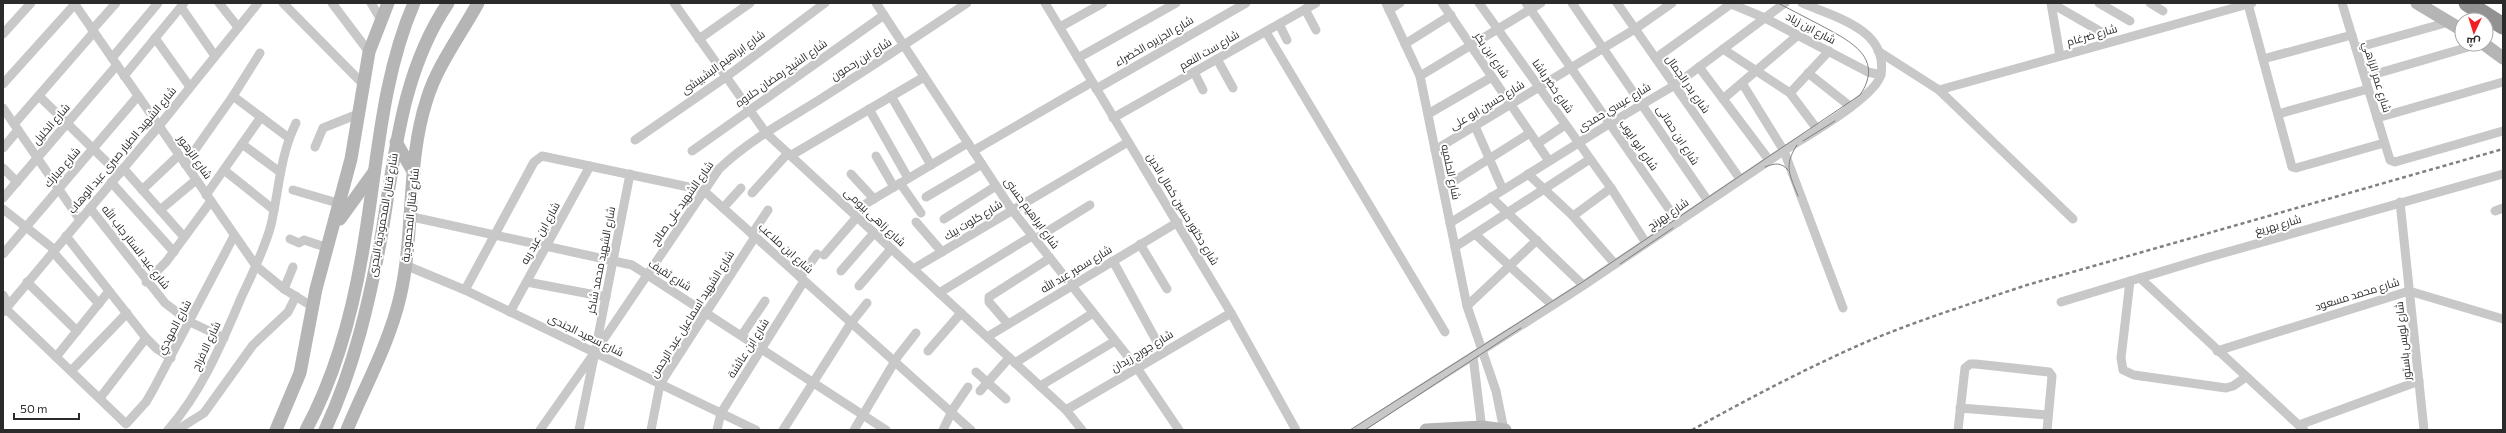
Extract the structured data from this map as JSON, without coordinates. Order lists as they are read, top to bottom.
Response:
{
  "streets": {
    "main road": ["شارع قنال المحمودية البحرى", "شارع قنال المحمودية"],
    "street": [
      "شارع ابن زياد",
      "شارع ضرغام",
      "شارع الجزيره الخضراء",
      "شارع ست النعم",
      "شارع ابن بكر",
      "شارع ابن رحمون",
      "شارع ابراهيم البشبيشى",
      "شارع الشيخ رمضان حلاوه",
      "شارع عمر الزاهي",
      "شارع بدر الجمال",
      "شارع خضر باشا",
      "شارع حسين ابو على",
      "شارع عيسي حمدى",
      "شارع الخليل",
      "شارع ابن حماتى",
      "شارع ابو ايوب",
      "شارع الشهيد الطيار صبرى عبد الوهاب",
      "شارع الزهور",
      "شارع مبارك",
      "شارع الحلميه",
      "شارع الشهيد على صالح",
      "شارع دكتور حسين كمال الدين",
      "شارع ابراهيم حسنى",
      "شارع بهرنج",
      "شارع زاهى بيومى",
      "شارع كلوت بيك",
      "شارع بهريغ",
      "شارع ابن عبد ربه",
      "شارع عبد الستار جاب الله",
      "شارع ابن ملاعب",
      "شارع الشهيد محمد شاكر",
      "شارع سمير عبد الله",
      "شارع ثقيف",
      "شارع محمد مسعود",
      "شارع الشهيد اسماعيل عبد الرحمن",
      "شارع المهدي",
      "شارع سعيد الجندى",
      "شارع لويس باستور",
      "شارع الافراح",
      "شارع ابن عائشة",
      "شارع جورج زيدان"
    ]
  },
  "crossings": [
    ["شارع ابن زياد", "شارع عيسي حمدى"],
    ["شارع ابن زياد", "شارع بهرنج"],
    ["شارع الجزيره الخضراء", "شارع دكتور حسين كمال الدين"],
    ["شارع الجزيره الخضراء", "شارع ابراهيم حسنى"],
    ["شارع ست النعم", "شارع دكتور حسين كمال الدين"],
    ["شارع ابن بكر", "شارع حسين ابو على"],
    ["شارع ابن بكر", "شارع عيسي حمدى"],
    ["شارع ابن رحمون", "شارع الشهيد على صالح"],
    ["شارع ابن رحمون", "شارع ابراهيم حسنى"],
    ["شارع ابن رحمون", "شارع زاهى بيومى"],
    ["شارع ابراهيم البشبيشى", "شارع زاهى بيومى"],
    ["شارع الشيخ رمضان حلاوه", "شارع ابراهيم حسنى"],
    ["شارع الشيخ رمضان حلاوه", "شارع زاهى بيومى"],
    ["شارع بدر الجمال", "شارع حسين ابو على"],
    ["شارع بدر الجمال", "شارع عيسي حمدى"],
    ["شارع بدر الجمال", "شارع بهرنج"],
    ["شارع خضر باشا", "شارع حسين ابو على"],
    ["شارع خضر باشا", "شارع عيسي حمدى"],
    ["شارع خضر باشا", "شارع بهرنج"],
    ["شارع حسين ابو على", "شارع ابن حماتى"],
    ["شارع حسين ابو على", "شارع ابو ايوب"],
    ["شارع حسين ابو على", "شارع الحلميه"],
    ["شارع عيسي حمدى", "شارع ابن حماتى"],
    ["شارع عيسي حمدى", "شارع ابو ايوب"],
    ["شارع عيسي حمدى", "شارع الحلميه"],
    ["شارع الخليل", "شارع الزهور"],
    ["شارع ابن حماتى", "شارع بهرنج"],
    ["شارع ابو ايوب", "شارع بهرنج"],
    ["شارع الشهيد الطيار صبرى عبد الوهاب", "شارع الزهور"],
    ["شارع الشهيد الطيار صبرى عبد الوهاب", "شارع عبد الستار جاب الله"],
    ["شارع الزهور", "شارع مبارك"],
    ["شارع الزهور", "شارع المهدي"],
    ["شارع الزهور", "شارع الافراح"],
    ["شارع الحلميه", "شارع بهرنج"],
    ["شارع الشهيد على صالح", "شارع زاهى بيومى"],
    ["شارع الشهيد على صالح", "شارع ابن ملاعب"],
    ["شارع الشهيد على صالح", "شارع الشهيد محمد شاكر"],
    ["شارع الشهيد على صالح", "شارع ثقيف"],
    ["شارع الشهيد على صالح", "شارع سعيد الجندى"],
    ["شارع دكتور حسين كمال الدين", "شارع كلوت بيك"],
    ["شارع دكتور حسين كمال الدين", "شارع سمير عبد الله"],
    ["شارع دكتور حسين كمال الدين", "شارع جورج زيدان"],
    ["شارع ابراهيم حسنى", "شارع كلوت بيك"],
    ["شارع ابراهيم حسنى", "شارع سمير عبد الله"],
    ["شارع ابراهيم حسنى", "شارع ابن عائشة"],
    ["شارع ابراهيم حسنى", "شارع جورج زيدان"],
    ["شارع قنال المحمودية", "شارع ثقيف"],
    ["شارع قنال المحمودية", "شارع سعيد الجندى"],
    ["شارع زاهى بيومى", "شارع كلوت بيك"],
    ["شارع زاهى بيومى", "شارع سمير عبد الله"],
    ["شارع زاهى بيومى", "شارع ابن عائشة"],
    ["شارع زاهى بيومى", "شارع جورج زيدان"],
    ["شارع بهريغ", "شارع لويس باستور"],
    ["شارع ابن عبد ربه", "شارع ابن ملاعب"],
    ["شارع ابن عبد ربه", "شارع ثقيف"],
    ["شارع ابن عبد ربه", "شارع سعيد الجندى"],
    ["شارع عبد الستار جاب الله", "شارع المهدي"],
    ["شارع عبد الستار جاب الله", "شارع الافراح"],
    ["شارع ابن ملاعب", "شارع الشهيد محمد شاكر"],
    ["شارع ابن ملاعب", "شارع ثقيف"],
    ["شارع ابن ملاعب", "شارع الشهيد اسماعيل عبد الرحمن"],
    ["شارع ابن ملاعب", "شارع ابن عائشة"],
    ["شارع الشهيد محمد شاكر", "شارع ثقيف"],
    ["شارع الشهيد محمد شاكر", "شارع سعيد الجندى"],
    ["شارع ثقيف", "شارع الشهيد اسماعيل عبد الرحمن"],
    ["شارع ثقيف", "شارع ابن عائشة"],
    ["شارع محمد مسعود", "شارع لويس باستور"],
    ["شارع الشهيد اسماعيل عبد الرحمن", "شارع سعيد الجندى"],
    ["شارع سعيد الجندى", "شارع ابن عائشة"]
  ],
  "scale_bar": "50 m",
  "north": "bottom"
}
